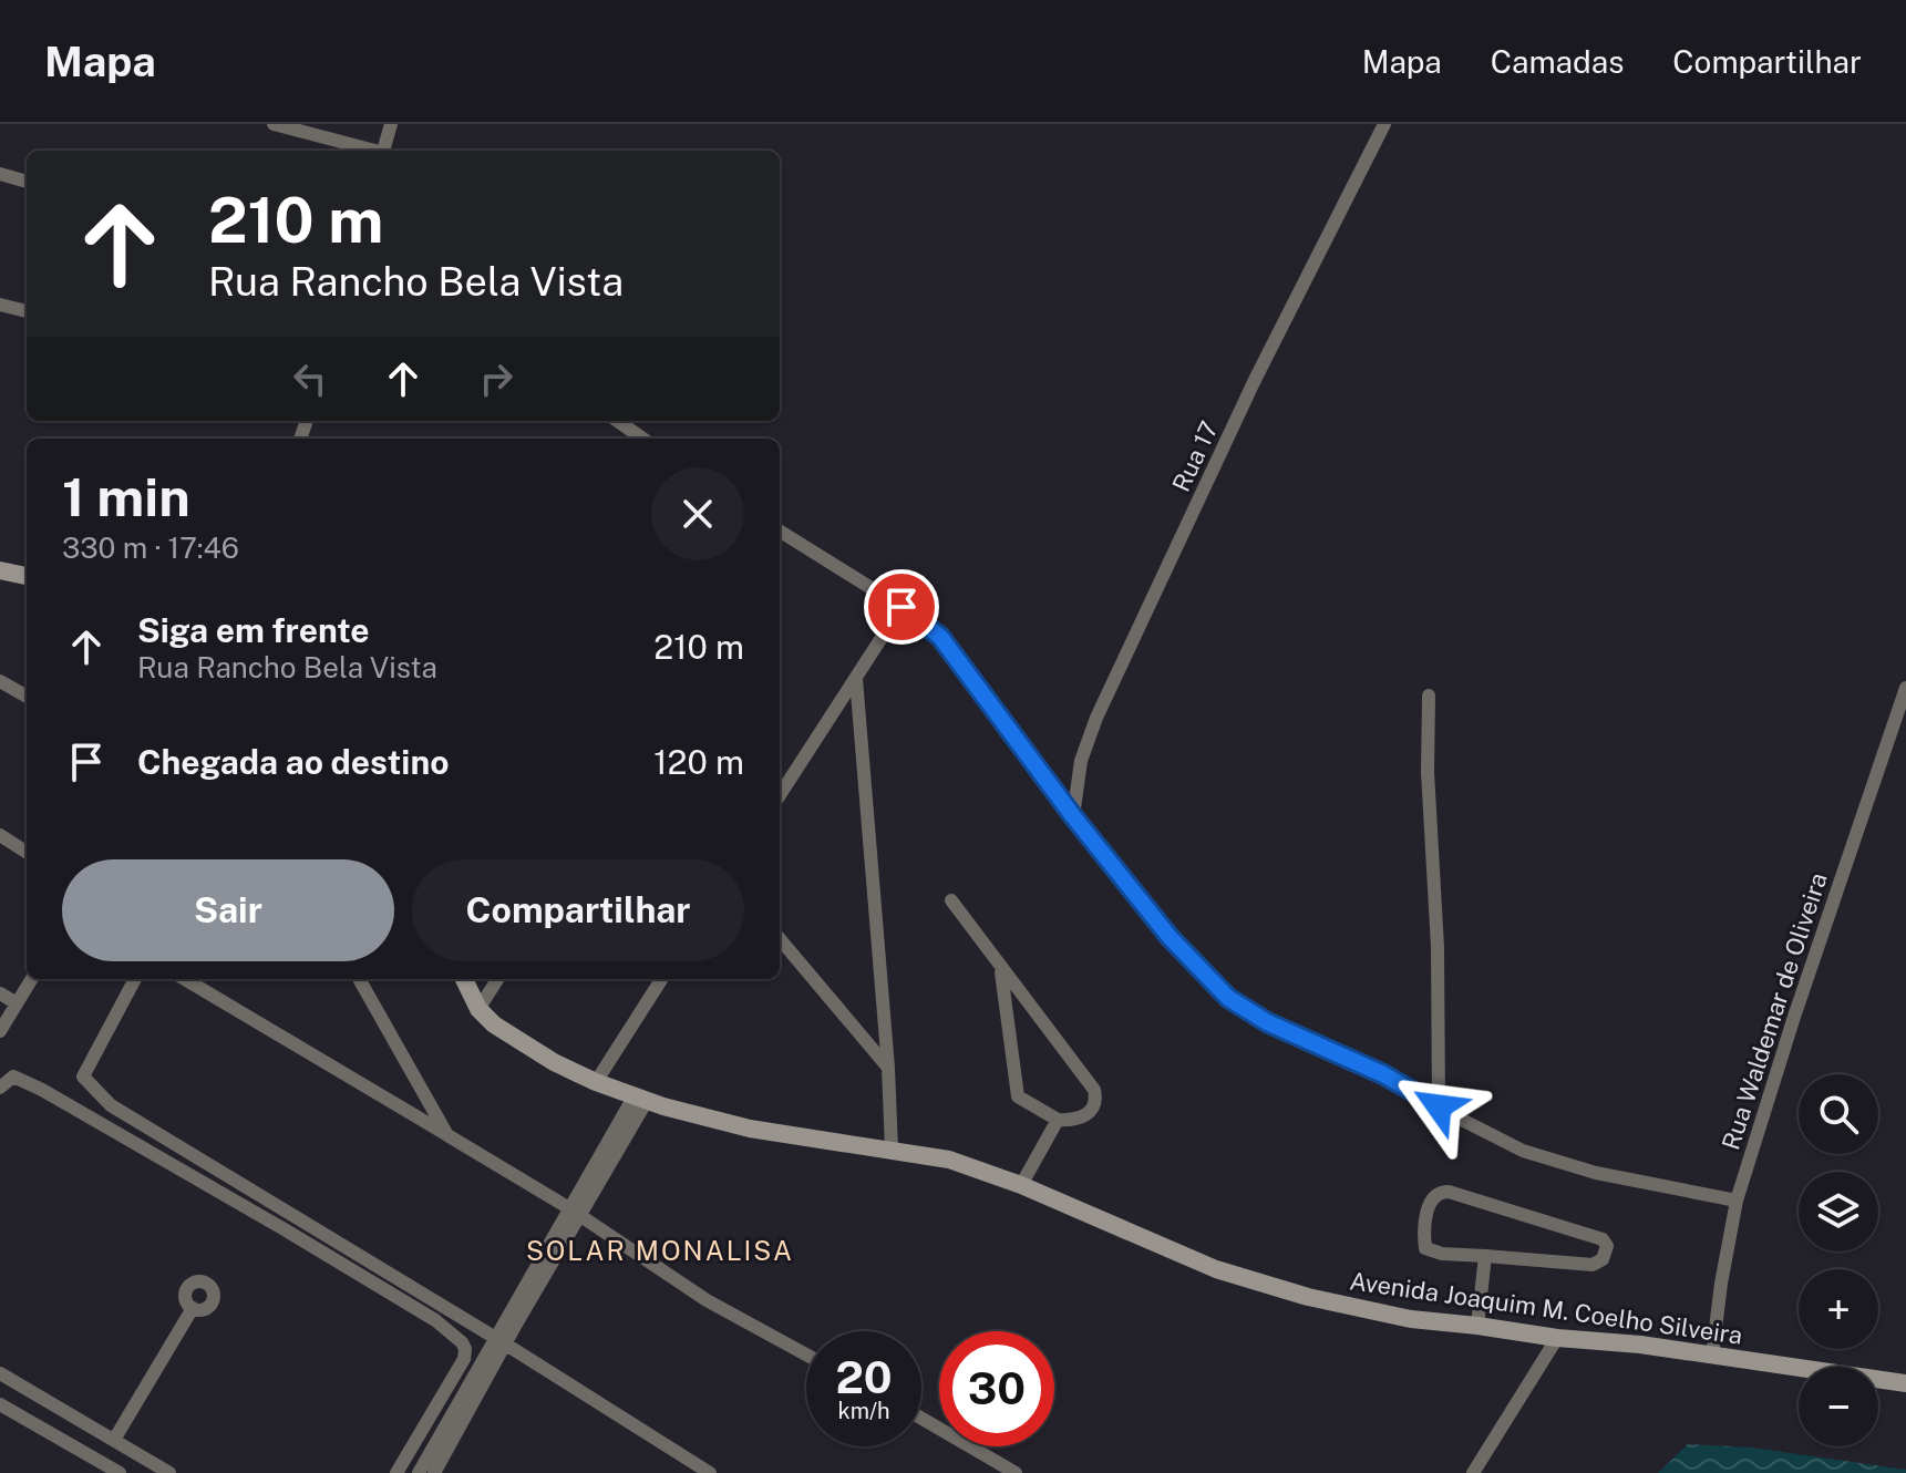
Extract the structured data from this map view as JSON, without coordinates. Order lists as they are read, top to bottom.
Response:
{
  "streets": {
    "main road": ["Avenida Joaquim M. Coelho Silveira"],
    "street": ["Rua 17", "Rua Waldemar de Oliveira"]
  },
  "crossings": [
    ["Rua Waldemar de Oliveira", "Avenida Joaquim M. Coelho Silveira"]
  ],
  "districts": ["SOLAR MONALISA"],
  "page": {
    "header": "Mapa",
    "nav": ["Mapa", "Camadas", "Compartilhar"],
    "turn": ["210 m", "Rua Rancho Bela Vista"],
    "heading": ["1 min", "330 m · 17:46"],
    "list": [
      {
        "name": "Siga em frente",
        "note": "Rua Rancho Bela Vista",
        "value": "210 m"
      },
      {
        "name": "Chegada ao destino",
        "value": "120 m"
      }
    ],
    "buttons": ["Sair", "Compartilhar"],
    "map_buttons": ["+", "−"],
    "speed": "20 km/h",
    "limit": "30"
  }
}
